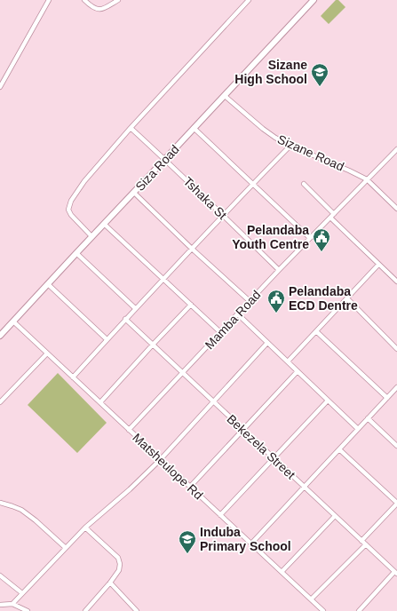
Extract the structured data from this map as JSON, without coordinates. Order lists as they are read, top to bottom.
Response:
{
  "streets": {
    "street": [
      "Sizane Road",
      "Siza Road",
      "Tshaka St",
      "Mamba Road",
      "Bekezela Street",
      "Matsheulope Rd"
    ]
  },
  "crossings": [
    ["Sizane Road", "Siza Road"],
    ["Sizane Road", "Mamba Road"],
    ["Siza Road", "Tshaka St"],
    ["Siza Road", "Matsheulope Rd"],
    ["Tshaka St", "Mamba Road"],
    ["Mamba Road", "Bekezela Street"],
    ["Mamba Road", "Matsheulope Rd"]
  ],
  "places": {
    "school or university": ["Sizane High School", "Induba Primary School"],
    "public building": ["Pelandaba Youth Centre", "Pelandaba ECD Dentre"]
  }
}
